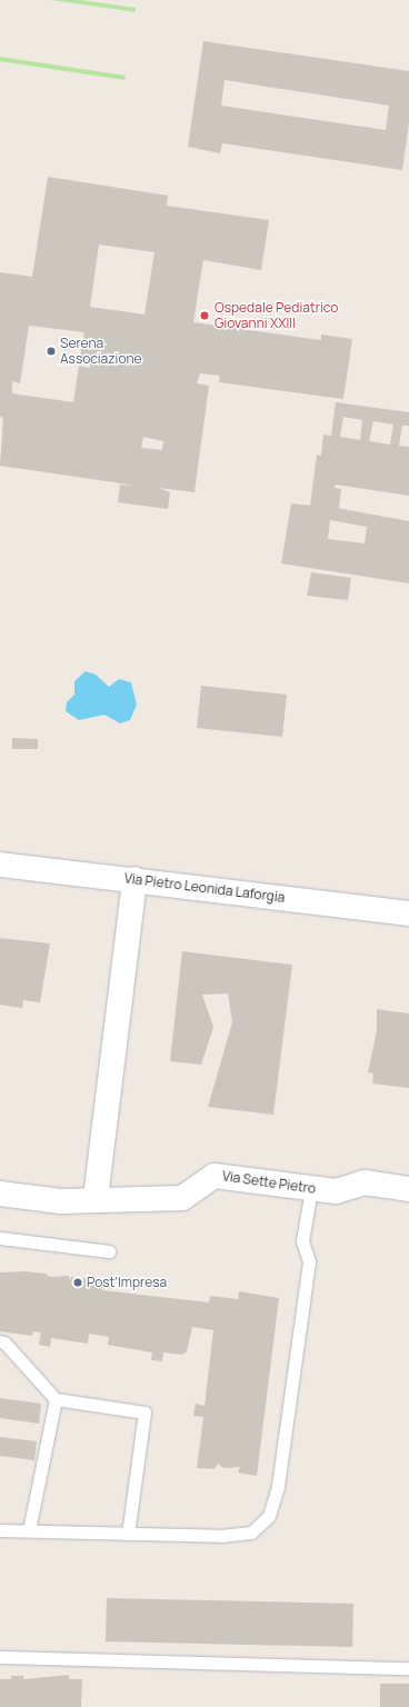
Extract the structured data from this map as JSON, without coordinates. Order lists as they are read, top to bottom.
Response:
{
  "streets": {
    "street": ["Via Pietro Leonida Laforgia", "Via Sette Pietro"]
  },
  "places": ["Ospedale Pediatrico Giovanni XXIII", "Serena Associazione", "Post'Impresa"]
}
